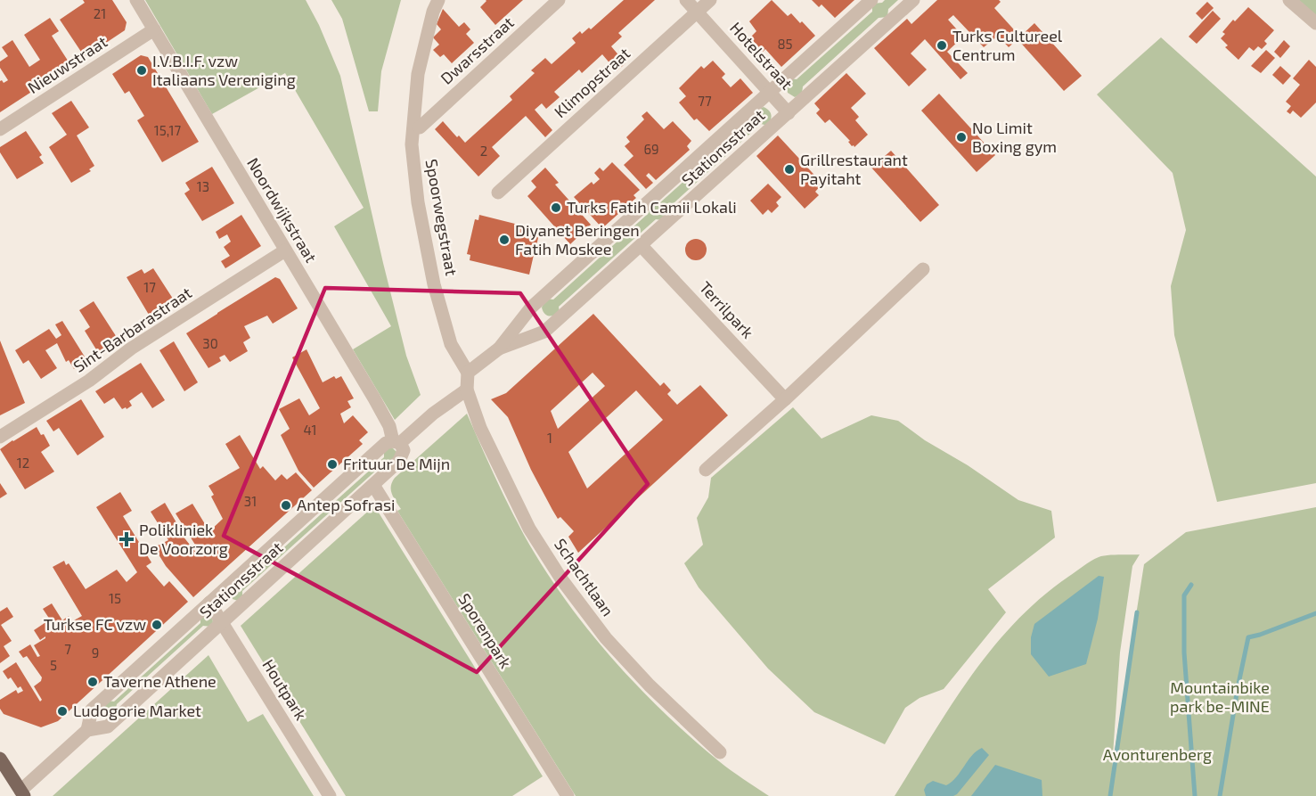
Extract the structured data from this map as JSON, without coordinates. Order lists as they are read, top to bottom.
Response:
{
  "streets": {
    "street": [
      "Dwarsstraat",
      "Hotelstraat",
      "Nieuwstraat",
      "Klimopstraat",
      "Stationsstraat",
      "Noordwijkstraat",
      "Spoorwegstraat",
      "Terrilpark",
      "Sint-Barbarastraat",
      "Schachtlaan",
      "Sporenpark",
      "Houtpark"
    ]
  },
  "crossings": [
    ["Hotelstraat", "Klimopstraat"],
    ["Hotelstraat", "Stationsstraat"],
    ["Nieuwstraat", "Noordwijkstraat"],
    ["Stationsstraat", "Noordwijkstraat"],
    ["Stationsstraat", "Spoorwegstraat"],
    ["Stationsstraat", "Terrilpark"],
    ["Stationsstraat", "Schachtlaan"],
    ["Stationsstraat", "Sporenpark"],
    ["Stationsstraat", "Houtpark"],
    ["Noordwijkstraat", "Sint-Barbarastraat"]
  ],
  "parks": ["Mountainbike park be-MINE", "Avonturenberg"],
  "places": {
    "other": [
      "Turks Cultureel Centrum",
      "I.V.B.I.F. vzw Italiaans Vereniging",
      "No Limit Boxing gym",
      "Grillrestaurant Payitaht",
      "Turks Fatih Camii Lokali",
      "Diyanet Beringen Fatih Moskee",
      "Frituur De Mijn",
      "Antep Sofrasi",
      "Turkse FC vzw",
      "Taverne Athene",
      "Ludogorie Market"
    ],
    "health": ["Polikliniek De Voorzorg"]
  },
  "house_numbers": [
    "21",
    "85",
    "77",
    "15,17",
    "69",
    "2",
    "13",
    "17",
    "30",
    "41",
    "1",
    "12",
    "31",
    "15",
    "7",
    "9",
    "5"
  ]
}
